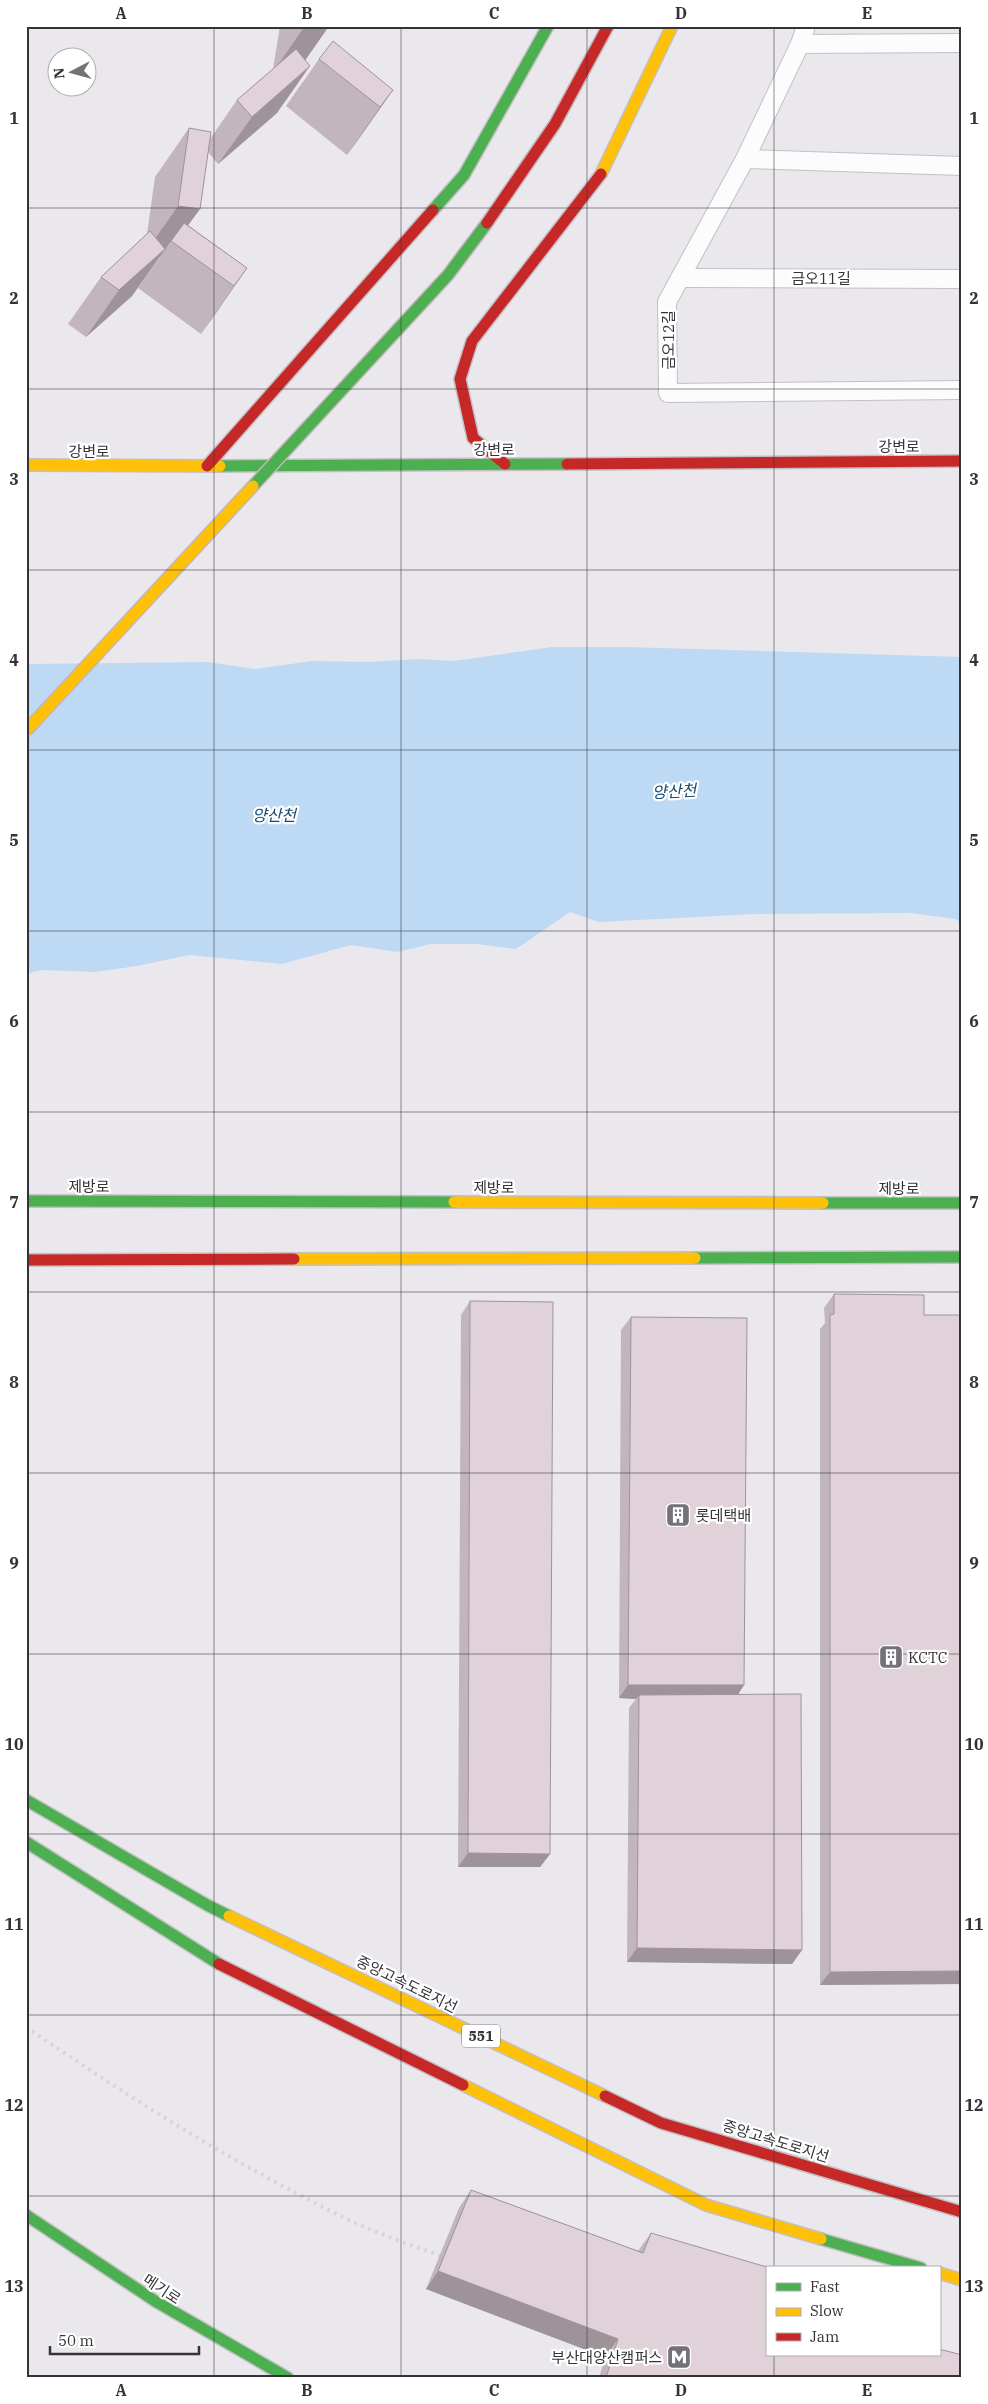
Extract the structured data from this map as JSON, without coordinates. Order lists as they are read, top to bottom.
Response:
{
  "streets": {
    "main road": [
      "강변로",
      "제방로",
      "중앙고속도로지선",
      "551",
      "메기로"
    ],
    "street": ["금오11길", "금오12길"]
  },
  "crossings": [
    ["금오11길", "금오12길"]
  ],
  "water": ["양산천"],
  "places": {
    "building": ["롯데택배", "KCTC"],
    "metro station": ["부산대양산캠퍼스"]
  },
  "legend": ["Fast", "Slow", "Jam"],
  "scale_bar": "50 m",
  "north": "left",
  "grid": {
    "columns": [
      "A",
      "B",
      "C",
      "D",
      "E"
    ],
    "rows": [
      "1",
      "2",
      "3",
      "4",
      "5",
      "6",
      "7",
      "8",
      "9",
      "10",
      "11",
      "12",
      "13"
    ]
  }
}
